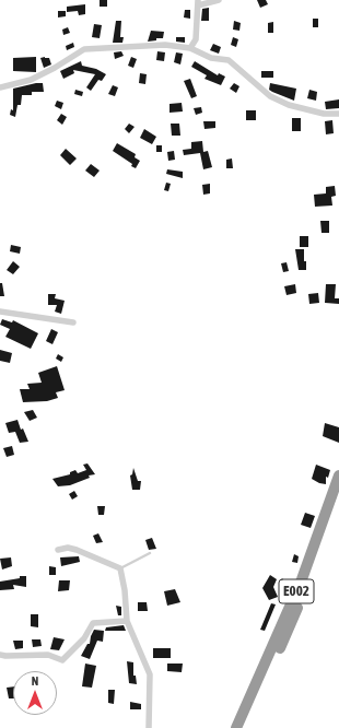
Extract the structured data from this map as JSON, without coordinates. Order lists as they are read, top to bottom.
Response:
{
  "streets": {
    "highway": ["E002"]
  },
  "north": "top"
}
